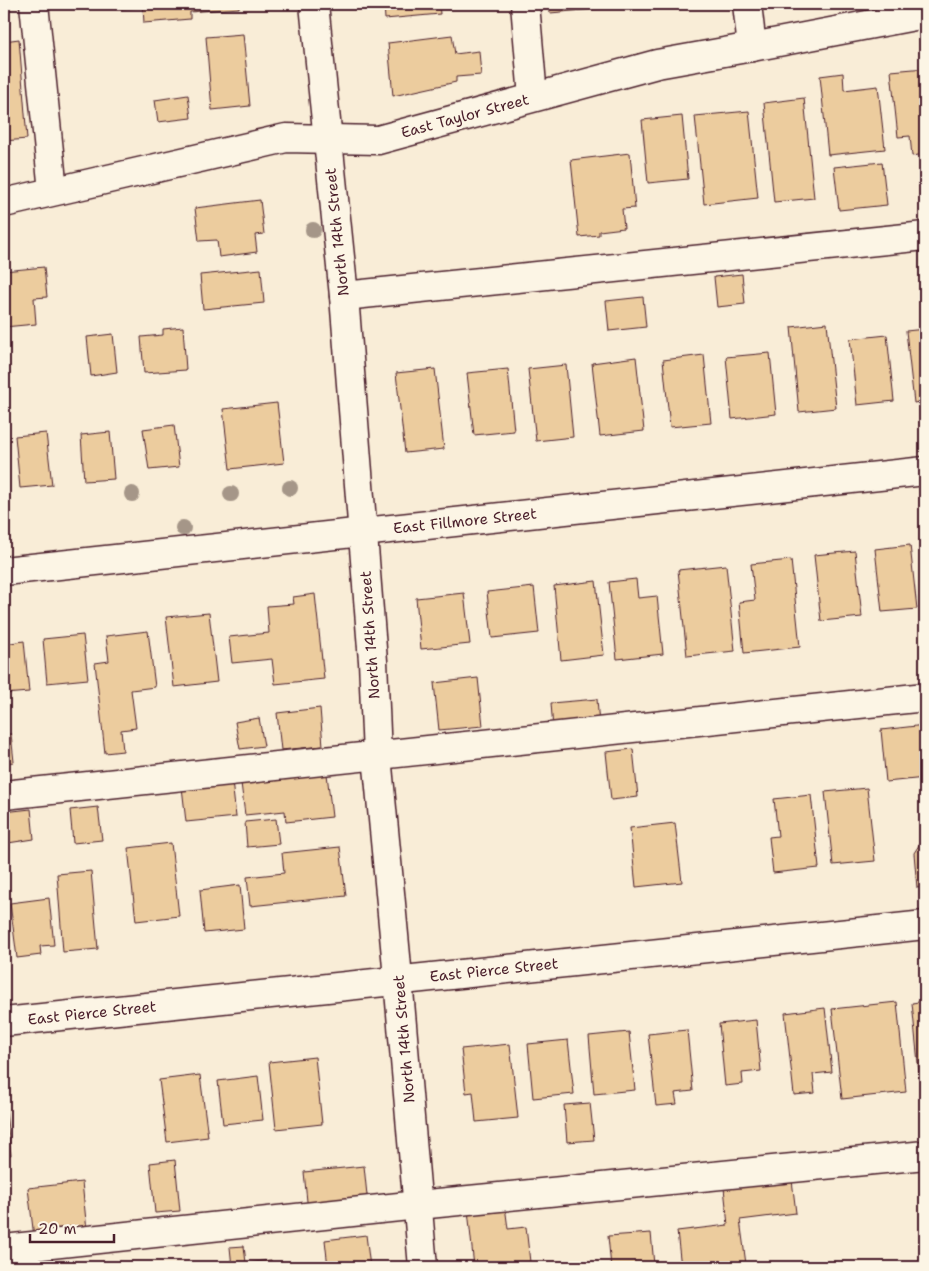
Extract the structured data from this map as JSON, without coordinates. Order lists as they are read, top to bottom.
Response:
{
  "streets": {
    "street": [
      "East Taylor Street",
      "North 14th Street",
      "East Fillmore Street",
      "East Pierce Street"
    ]
  },
  "crossings": [
    ["East Taylor Street", "North 14th Street"],
    ["North 14th Street", "East Fillmore Street"],
    ["North 14th Street", "East Pierce Street"]
  ],
  "scale_bar": "20 m"
}
